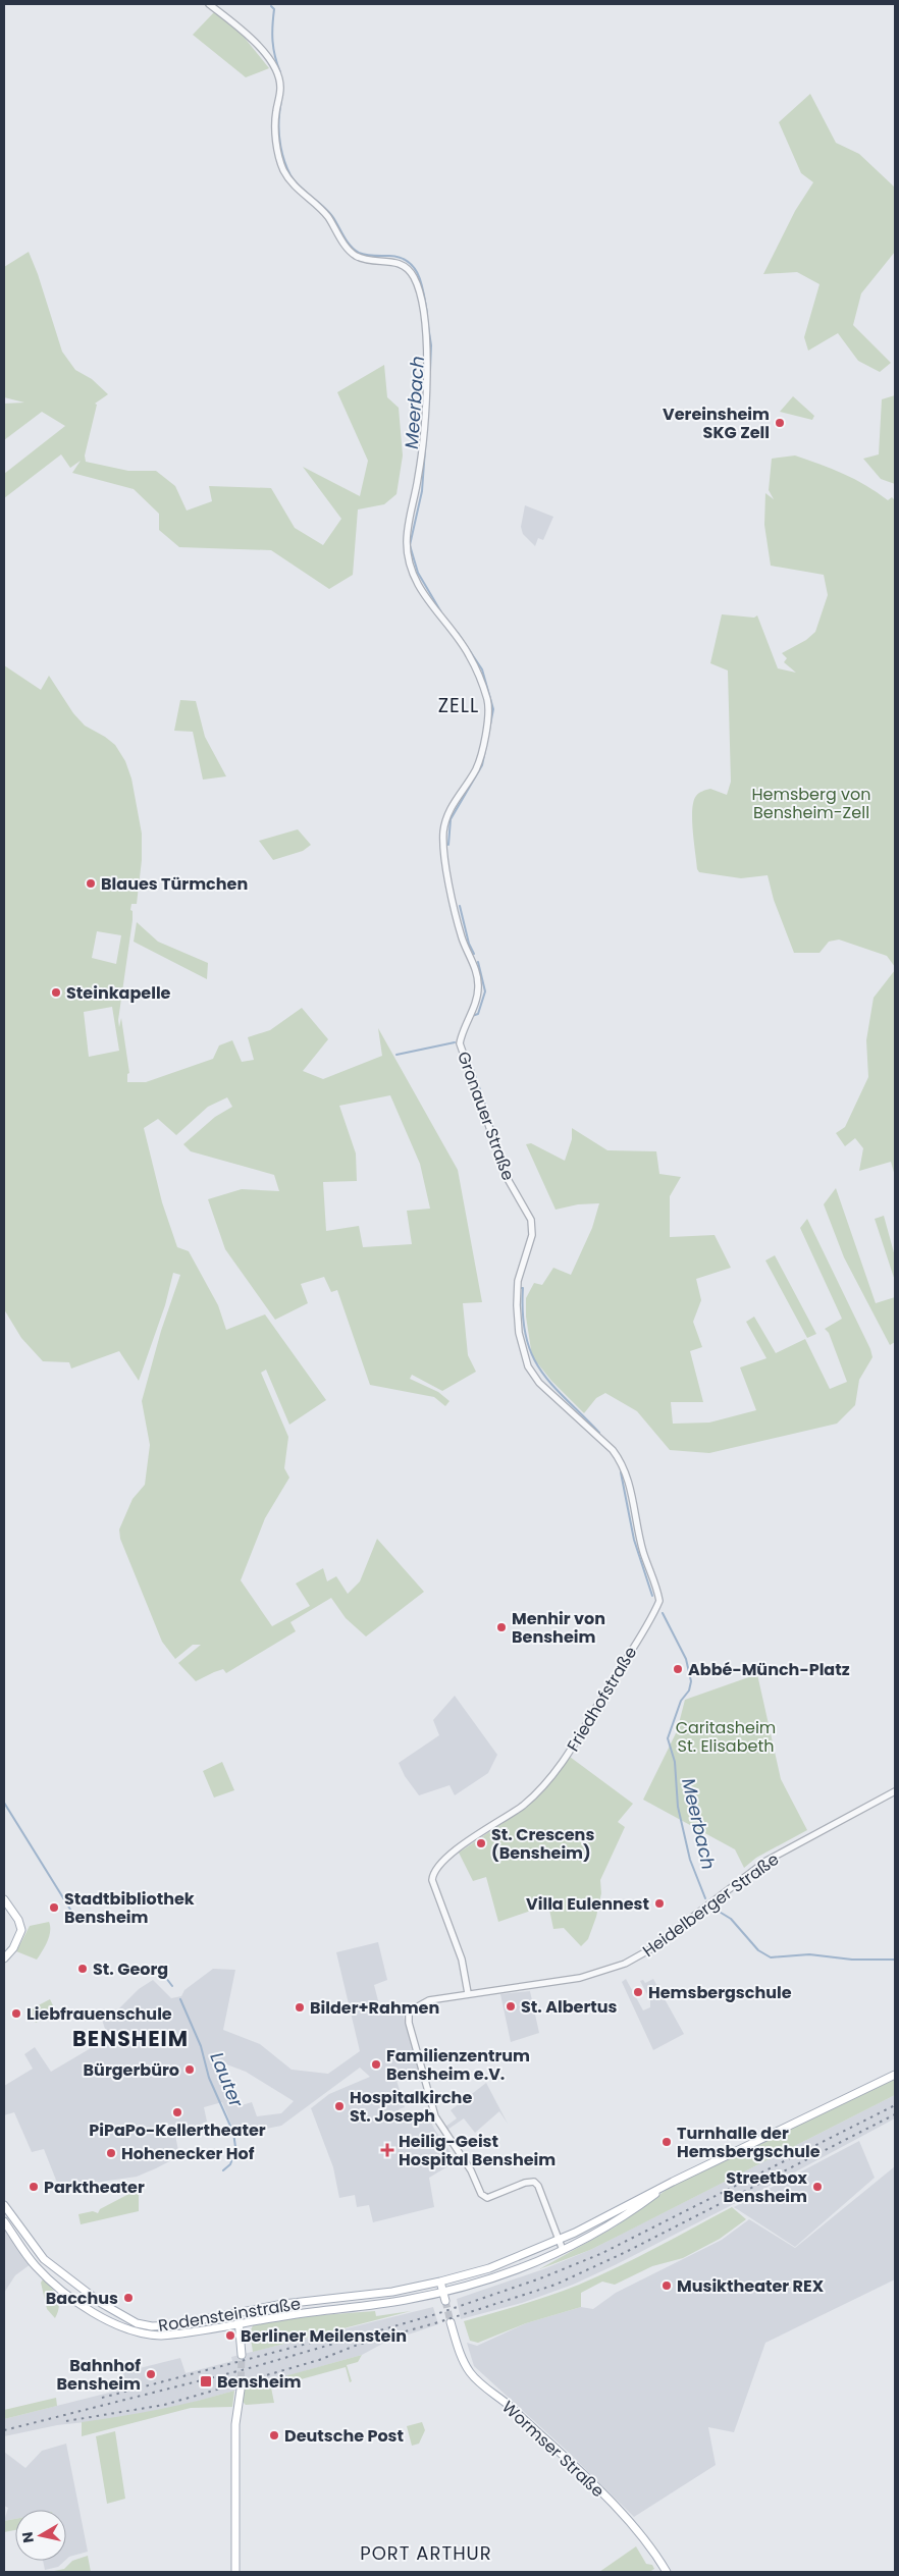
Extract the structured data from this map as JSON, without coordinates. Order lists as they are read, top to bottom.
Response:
{
  "streets": {
    "main road": ["Rodensteinstraße", "Wormser Straße"],
    "street": ["Gronauer Straße", "Friedhofstraße", "Heidelberger Straße"]
  },
  "crossings": [
    ["Gronauer Straße", "Friedhofstraße"],
    ["Friedhofstraße", "Heidelberger Straße"],
    ["Heidelberger Straße", "Rodensteinstraße"]
  ],
  "districts": ["ZELL", "BENSHEIM", "PORT ARTHUR"],
  "water": ["Meerbach", "Lauter"],
  "parks": ["Hemsberg von Bensheim-Zell", "Caritasheim St. Elisabeth"],
  "places": {
    "other": [
      "Vereinsheim SKG Zell",
      "Blaues Türmchen",
      "Steinkapelle",
      "Menhir von Bensheim",
      "Abbé-Münch-Platz",
      "St. Crescens (Bensheim)",
      "Villa Eulennest",
      "Stadtbibliothek Bensheim",
      "St. Georg",
      "Hemsbergschule",
      "St. Albertus",
      "Bilder+Rahmen",
      "Liebfrauenschule",
      "Familienzentrum Bensheim e.V.",
      "Bürgerbüro",
      "Hospitalkirche St. Joseph",
      "PiPaPo-Kellertheater",
      "Turnhalle der Hemsbergschule",
      "Hohenecker Hof",
      "Parktheater",
      "Streetbox Bensheim",
      "Musiktheater REX",
      "Bacchus",
      "Berliner Meilenstein",
      "Bahnhof Bensheim",
      "Deutsche Post"
    ],
    "health": ["Heilig-Geist Hospital Bensheim"],
    "transit": ["Bensheim"]
  },
  "north": "left"
}
